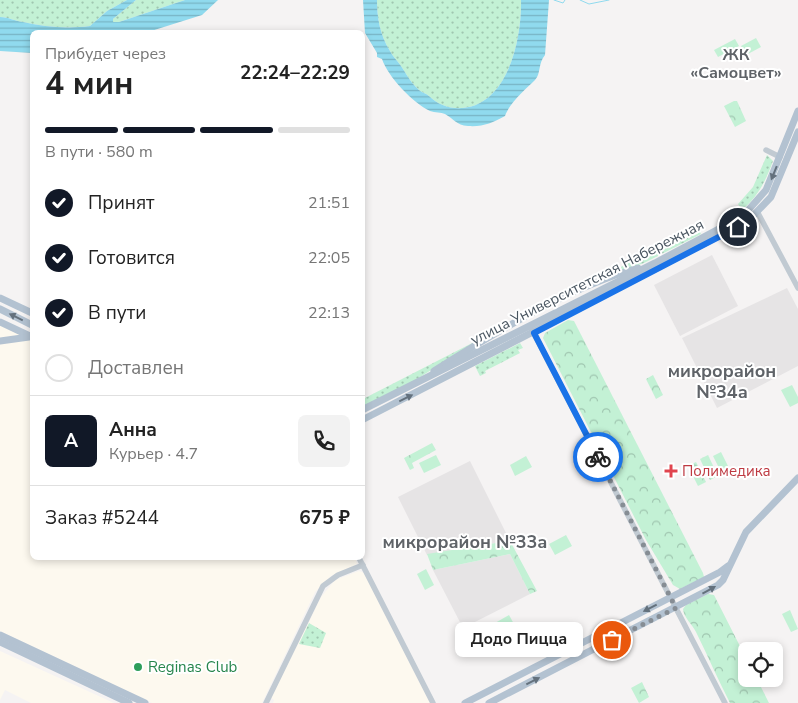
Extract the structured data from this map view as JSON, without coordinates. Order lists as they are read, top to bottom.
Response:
{
  "streets": {
    "main road": ["улица Университетская Набережная"]
  },
  "districts": ["ЖК «Самоцвет»", "микрорайон №34а", "микрорайон №33а"],
  "places": {
    "health": ["Полимедика"],
    "other": ["Додо Пицца", "Reginas Club"]
  },
  "page": {
    "heading": ["4 мин", "Прибудет через", "22:24–22:29"],
    "panel": [
      "Анна",
      "Курьер · 4.7",
      "Заказ #5244",
      "675 ₽"
    ],
    "bar": "В пути · 580 m",
    "list": [
      ["Принят", "21:51"],
      ["Готовится", "22:05"],
      ["В пути", "22:13"],
      "Доставлен"
    ],
    "round": "А",
    "bubble": "Додо Пицца"
  }
}
